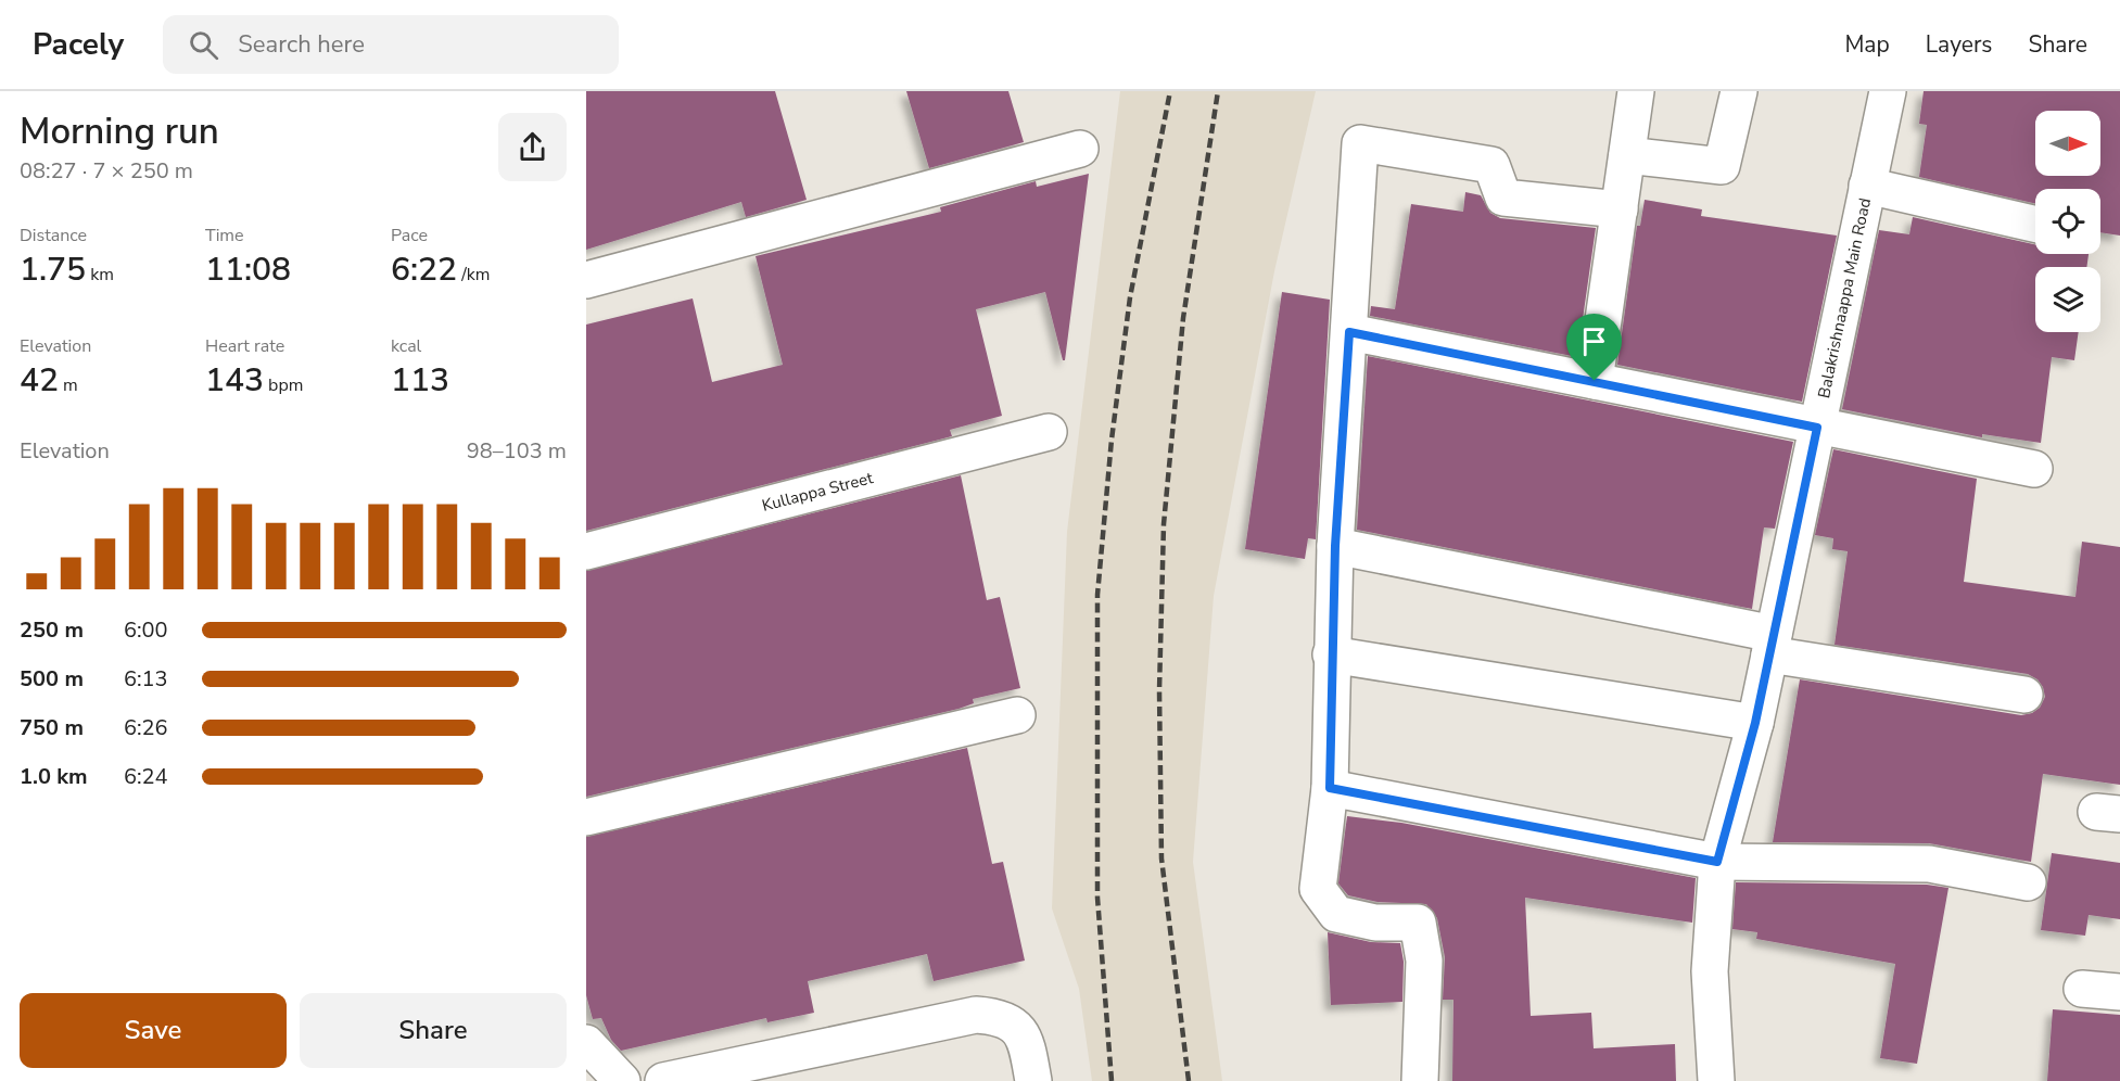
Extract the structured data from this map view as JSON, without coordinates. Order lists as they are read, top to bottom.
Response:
{
  "streets": {
    "street": ["Balakrishnaappa Main Road", "Kullappa Street"]
  },
  "north": "right",
  "page": {
    "header": "Pacely",
    "search": "Search here",
    "nav": ["Map", "Layers", "Share"],
    "heading": ["Morning run", "08:27 · 7 × 250 m"],
    "stats": [
      ["Distance", "1.75 km"],
      ["Time", "11:08"],
      ["Pace", "6:22 /km"],
      ["Elevation", "42 m"],
      ["Heart rate", "143 bpm"],
      ["kcal", "113"]
    ],
    "chart": ["Elevation", "98–103 m"],
    "list": [
      {
        "name": "250 m",
        "note": "6:00"
      },
      {
        "name": "500 m",
        "note": "6:13"
      },
      {
        "name": "750 m",
        "note": "6:26"
      },
      {
        "name": "1.0 km",
        "note": "6:24"
      }
    ],
    "buttons": ["Save", "Share"]
  }
}
